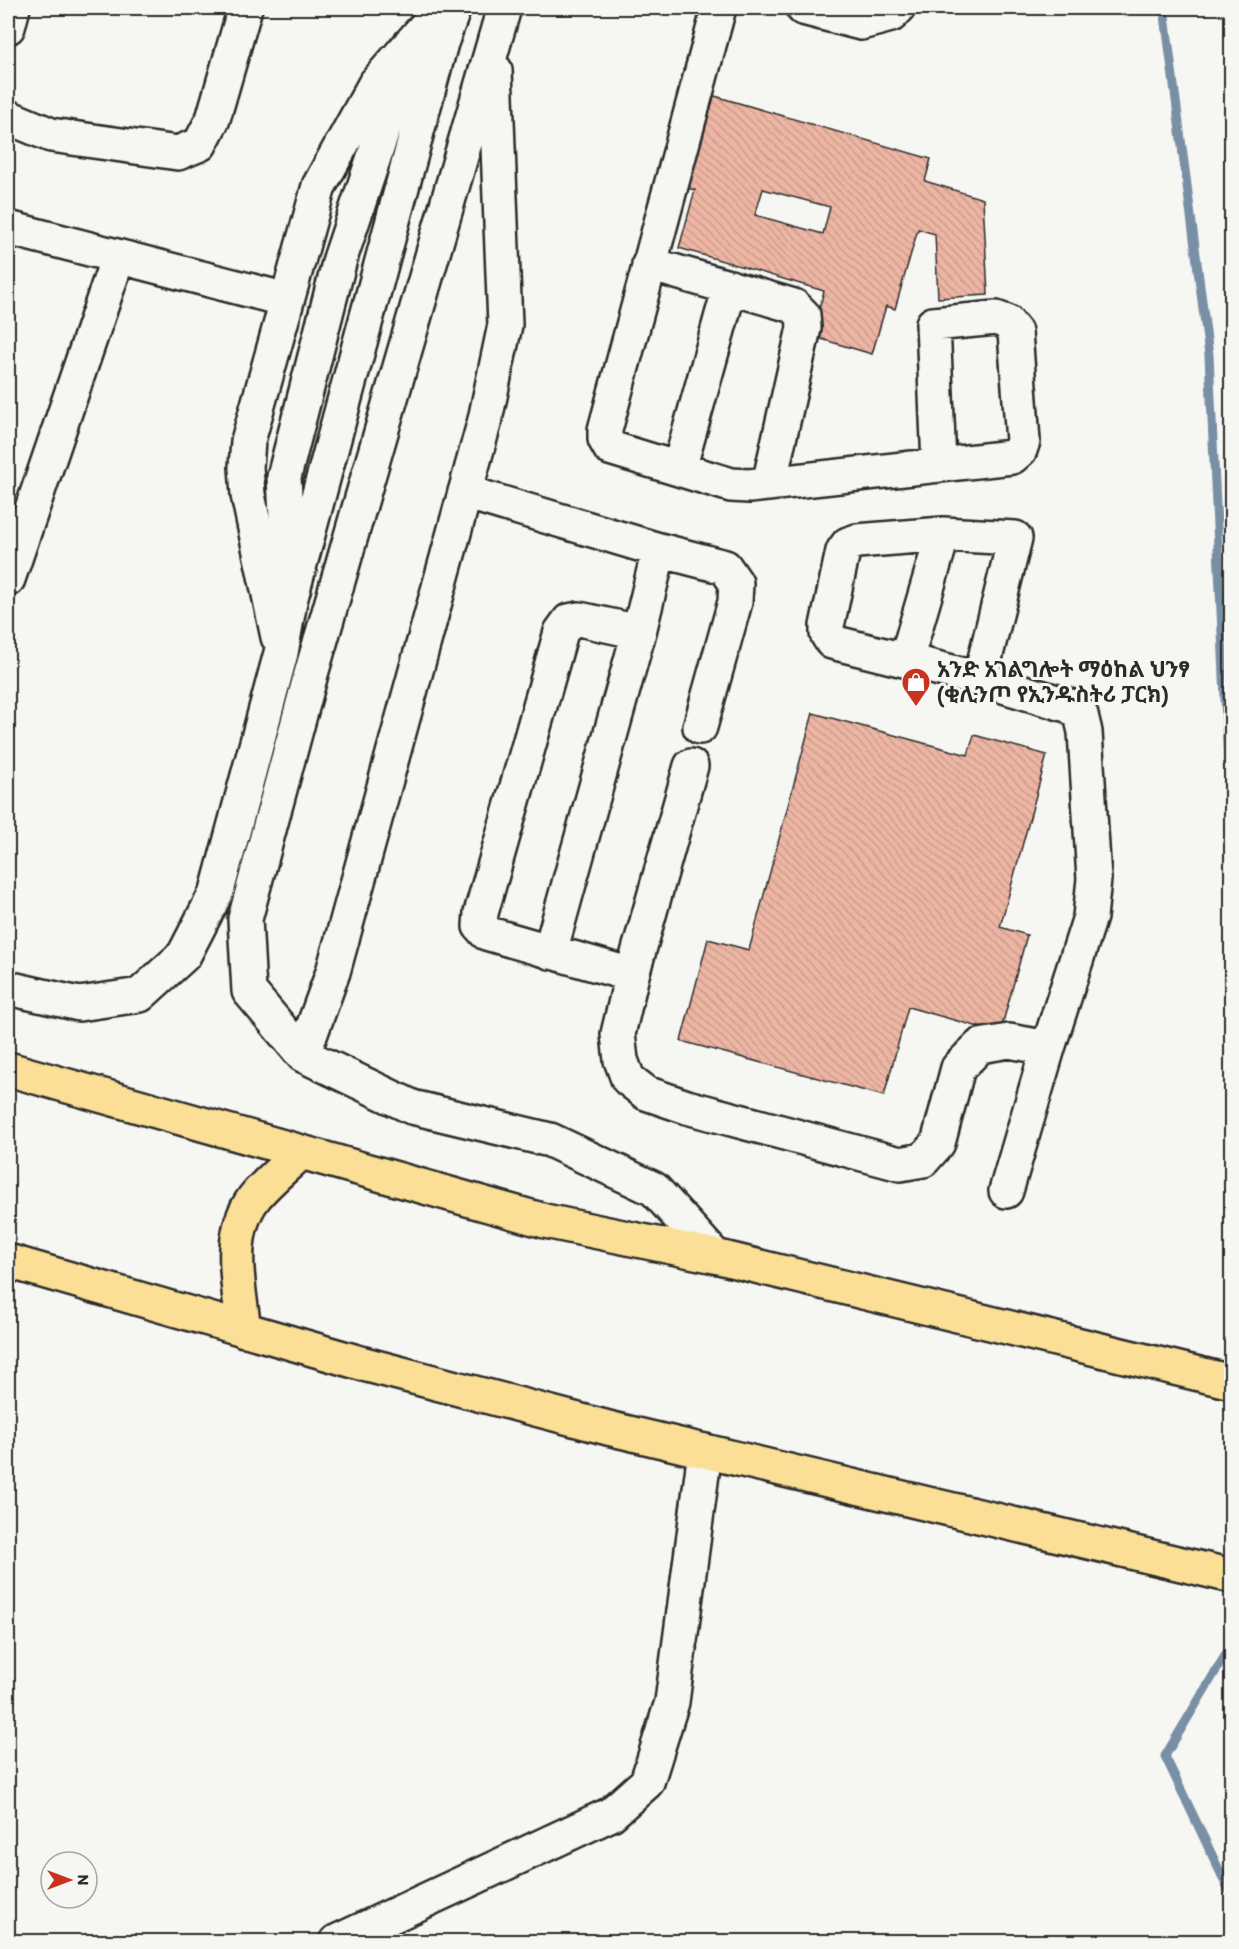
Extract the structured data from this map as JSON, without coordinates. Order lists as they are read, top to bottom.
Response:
{
  "places": {
    "shop": ["አንድ አገልግሎት ማዕከል ህንፃ (ቂሊንጦ የኢንዱስትሪ ፓርክ)"]
  },
  "north": "right"
}
